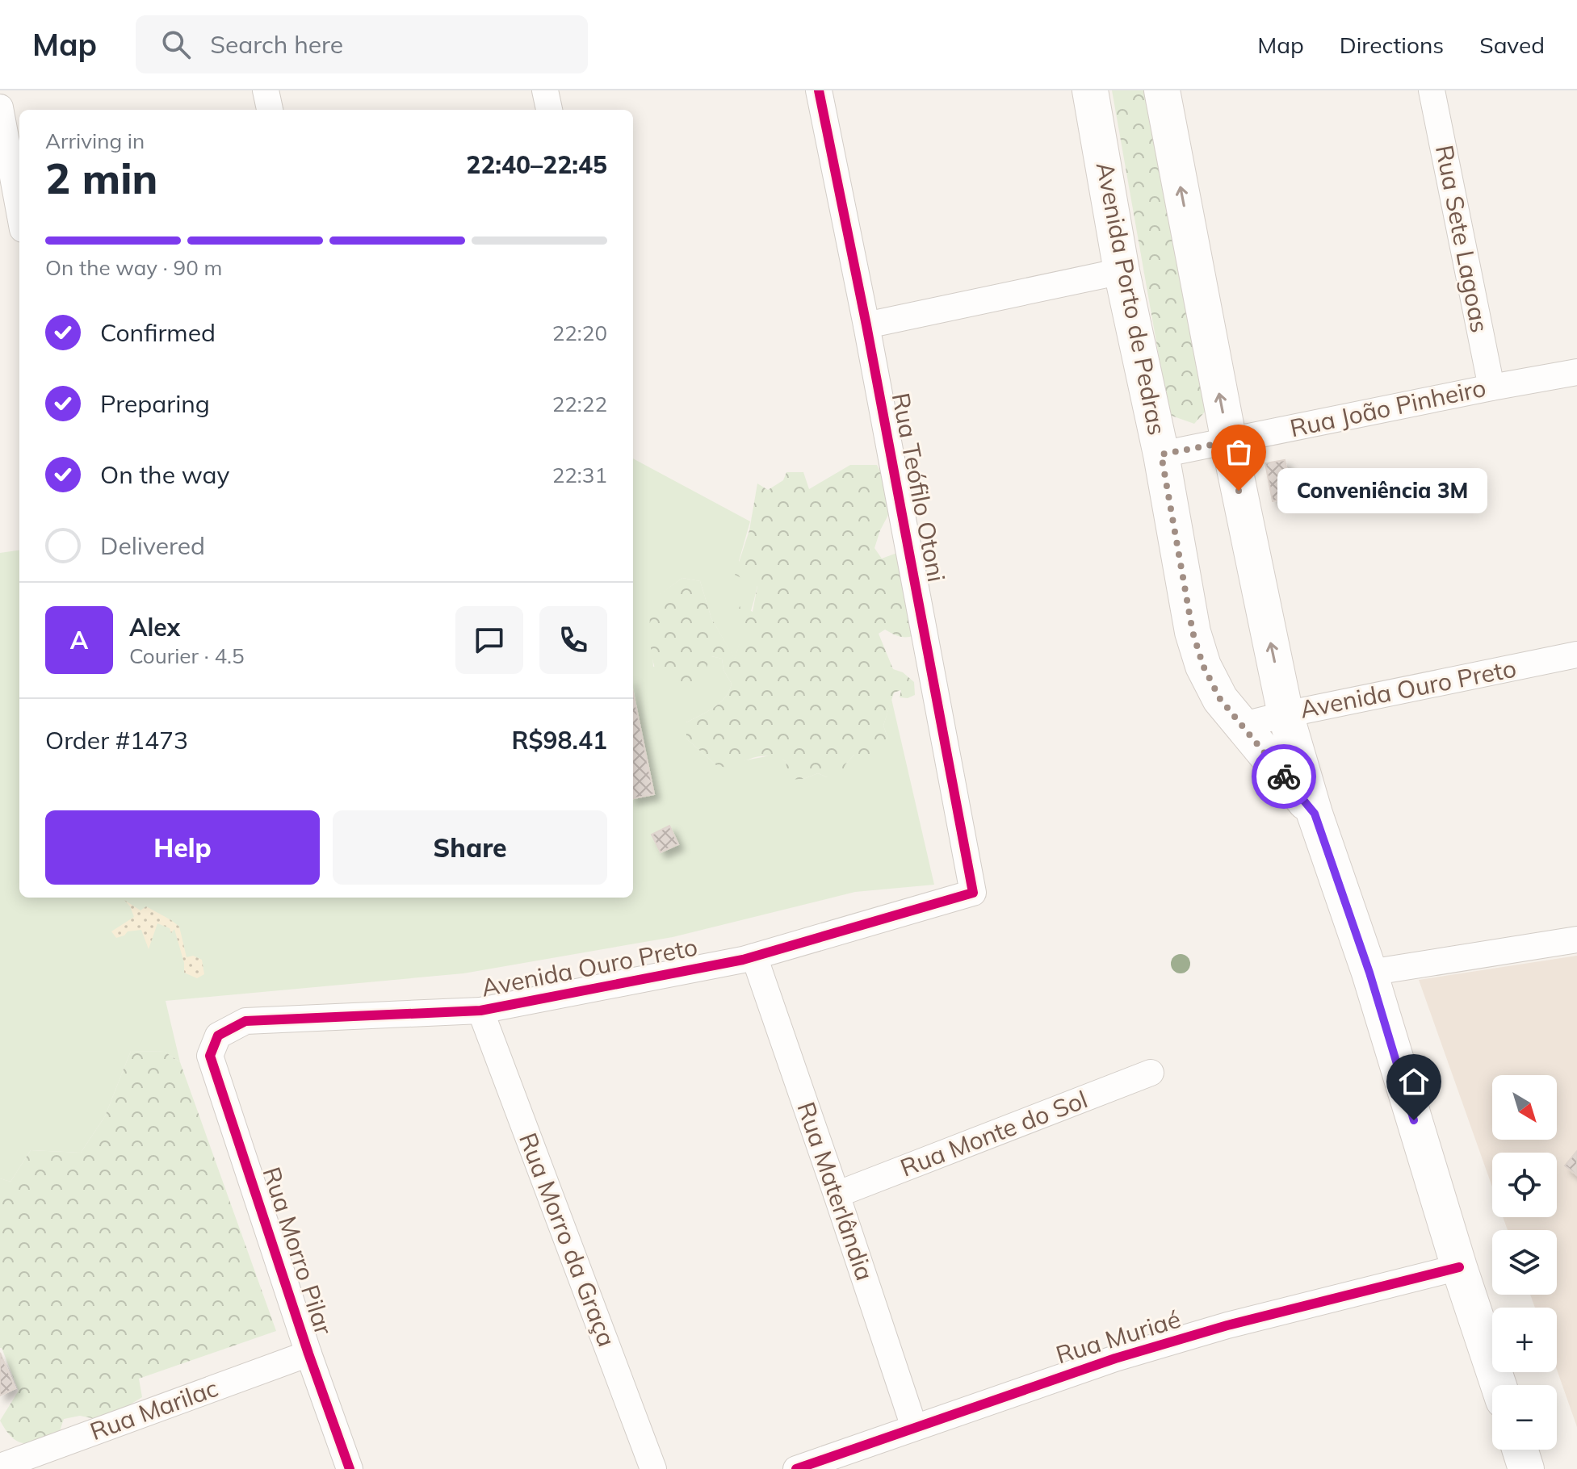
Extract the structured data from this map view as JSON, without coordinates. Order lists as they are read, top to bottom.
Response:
{
  "streets": {
    "main road": ["Avenida Porto de Pedras"],
    "street": [
      "Rua Sete Lagoas",
      "Rua João Pinheiro",
      "Rua Teófilo Otoni",
      "Avenida Ouro Preto",
      "Rua Monte do Sol",
      "Rua Materlândia",
      "Rua Morro da Graça",
      "Rua Morro Pilar",
      "Rua Muriaé",
      "Rua Marilac"
    ]
  },
  "crossings": [
    ["Rua Sete Lagoas", "Rua João Pinheiro"],
    ["Avenida Porto de Pedras", "Rua João Pinheiro"],
    ["Avenida Porto de Pedras", "Avenida Ouro Preto"],
    ["Avenida Porto de Pedras", "Rua Muriaé"],
    ["Rua Teófilo Otoni", "Avenida Ouro Preto"],
    ["Avenida Ouro Preto", "Rua Materlândia"],
    ["Avenida Ouro Preto", "Rua Morro da Graça"],
    ["Avenida Ouro Preto", "Rua Morro Pilar"],
    ["Rua Monte do Sol", "Rua Materlândia"],
    ["Rua Materlândia", "Rua Muriaé"],
    ["Rua Morro Pilar", "Rua Marilac"]
  ],
  "places": ["Conveniência 3M"],
  "north": "bottom right",
  "page": {
    "header": "Map",
    "search": "Search here",
    "nav": ["Map", "Directions", "Saved"],
    "heading": ["2 min", "Arriving in", "22:40–22:45"],
    "panel": [
      "Alex",
      "Courier · 4.5",
      "Order #1473",
      "R$98.41"
    ],
    "bar": "On the way · 90 m",
    "list": [
      ["Confirmed", "22:20"],
      ["Preparing", "22:22"],
      ["On the way", "22:31"],
      "Delivered"
    ],
    "bubble": "Conveniência 3M",
    "round": "A",
    "buttons": ["Help", "Share"],
    "map_buttons": ["+", "−"]
  }
}
